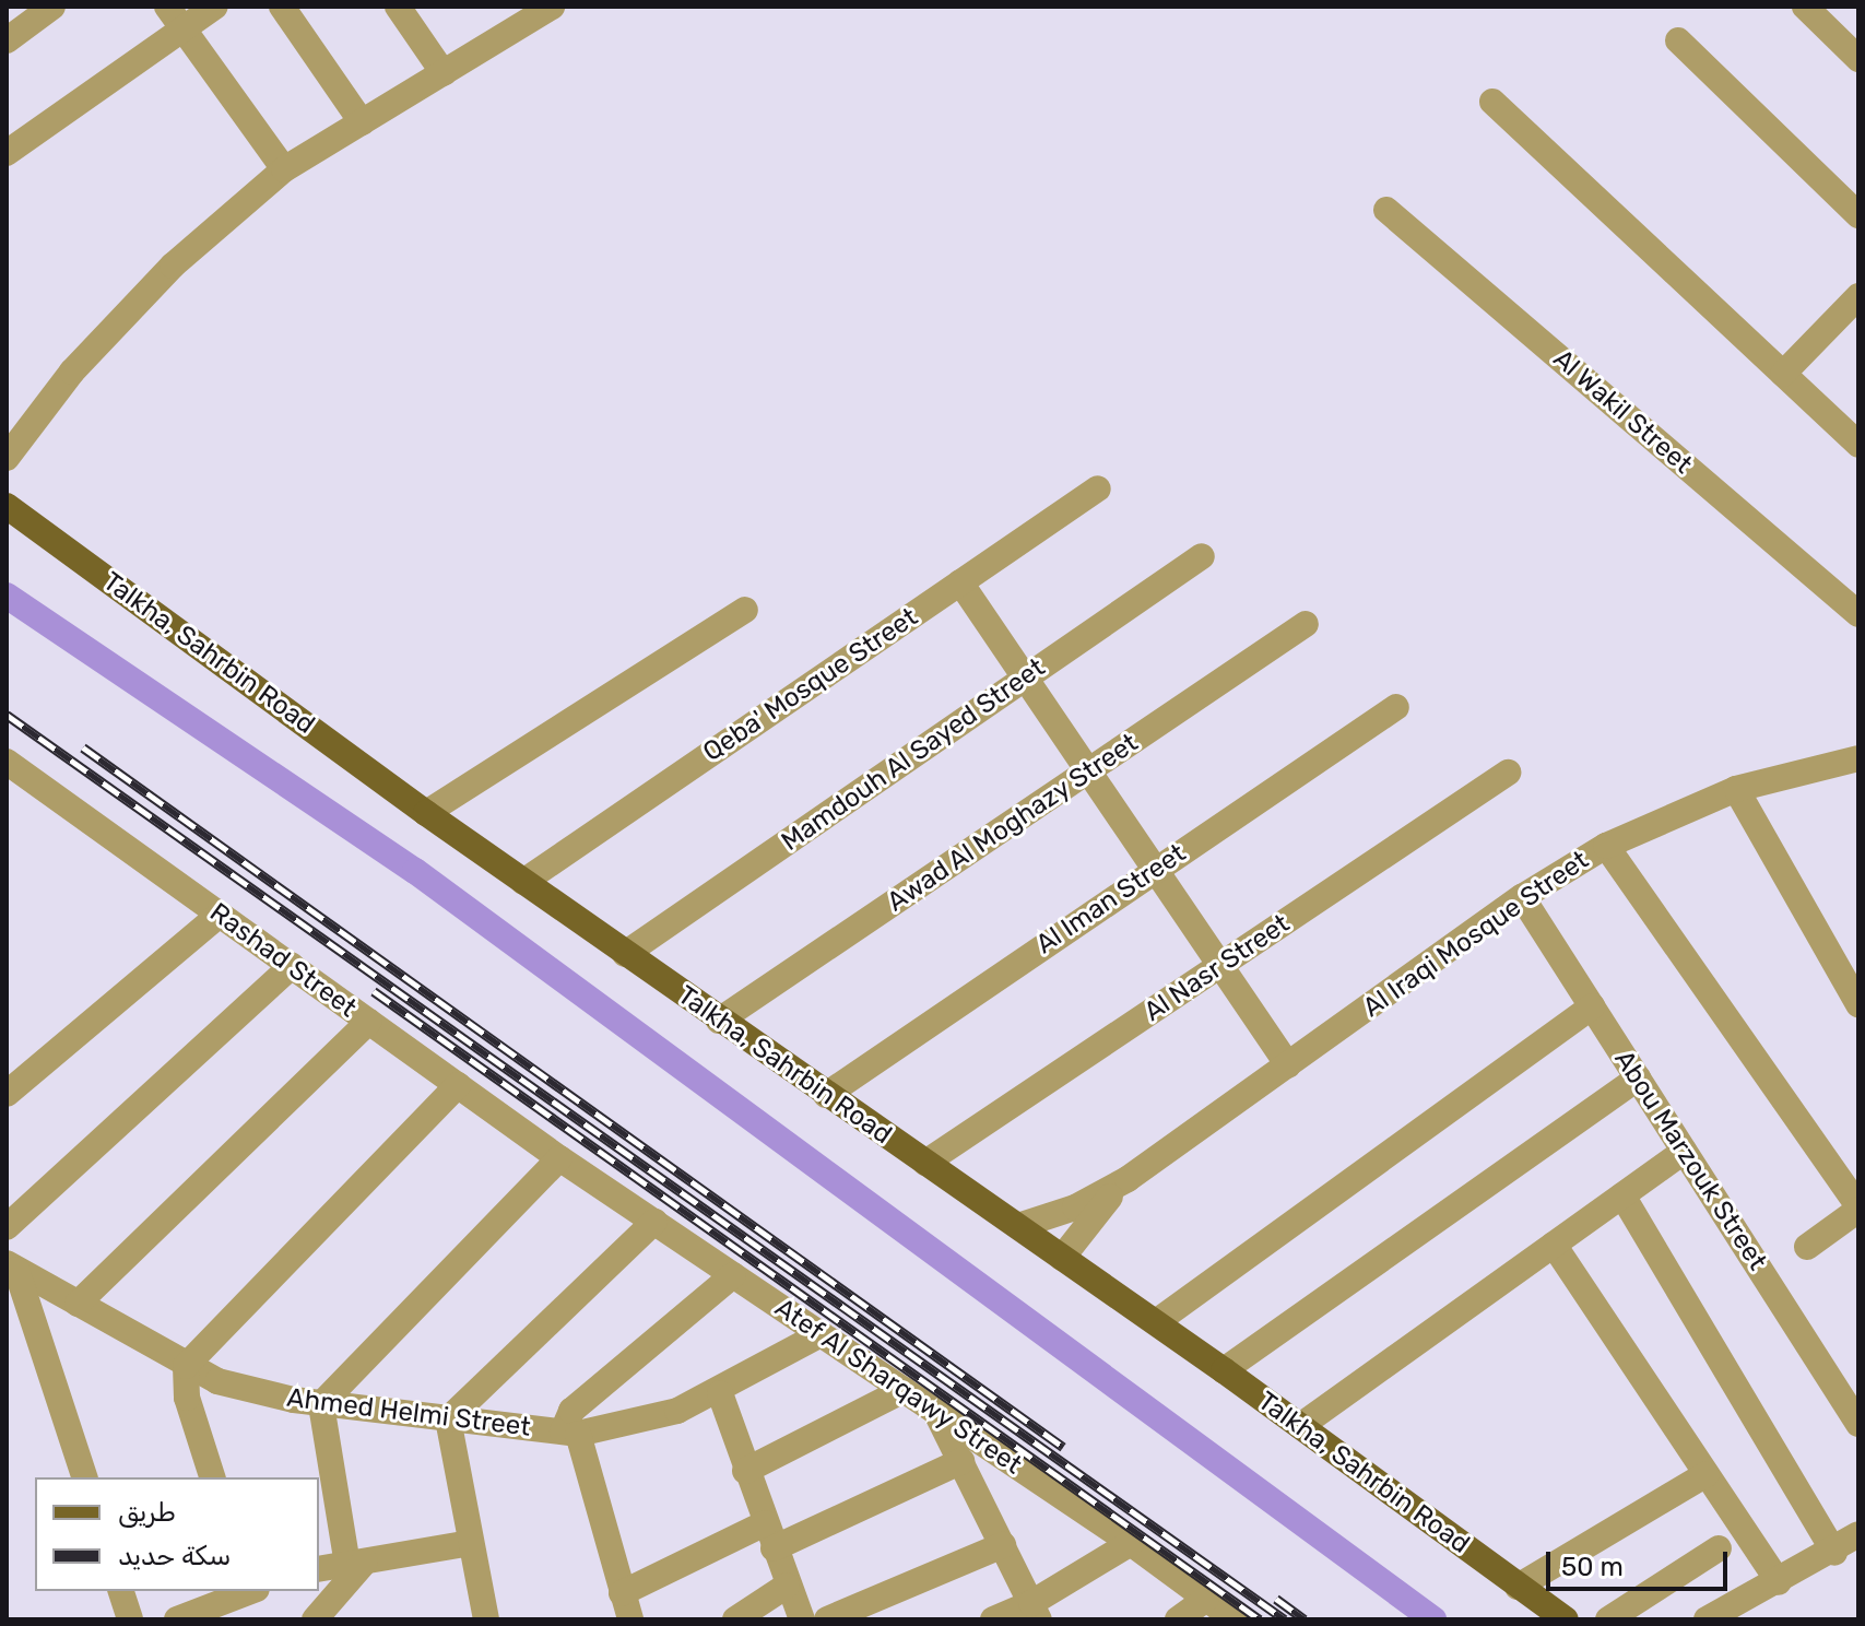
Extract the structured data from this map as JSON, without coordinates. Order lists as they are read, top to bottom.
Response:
{
  "streets": {
    "main road": ["Talkha, Sahrbin Road"],
    "street": [
      "Al Wakil Street",
      "Qeba' Mosque Street",
      "Mamdouh Al Sayed Street",
      "Awad Al Moghazy Street",
      "Al Iman Street",
      "Al Iraqi Mosque Street",
      "Rashad Street",
      "Al Nasr Street",
      "Abou Marzouk Street",
      "Atef Al Sharqawy Street",
      "Ahmed Helmi Street"
    ]
  },
  "crossings": [
    ["Talkha, Sahrbin Road", "Qeba' Mosque Street"],
    ["Talkha, Sahrbin Road", "Mamdouh Al Sayed Street"],
    ["Talkha, Sahrbin Road", "Awad Al Moghazy Street"],
    ["Talkha, Sahrbin Road", "Al Iman Street"],
    ["Talkha, Sahrbin Road", "Al Iraqi Mosque Street"],
    ["Talkha, Sahrbin Road", "Al Nasr Street"],
    ["Al Iraqi Mosque Street", "Abou Marzouk Street"],
    ["Rashad Street", "Atef Al Sharqawy Street"],
    ["Atef Al Sharqawy Street", "Ahmed Helmi Street"]
  ],
  "legend": ["طريق", "سكة حديد"],
  "scale_bar": "50 m"
}
